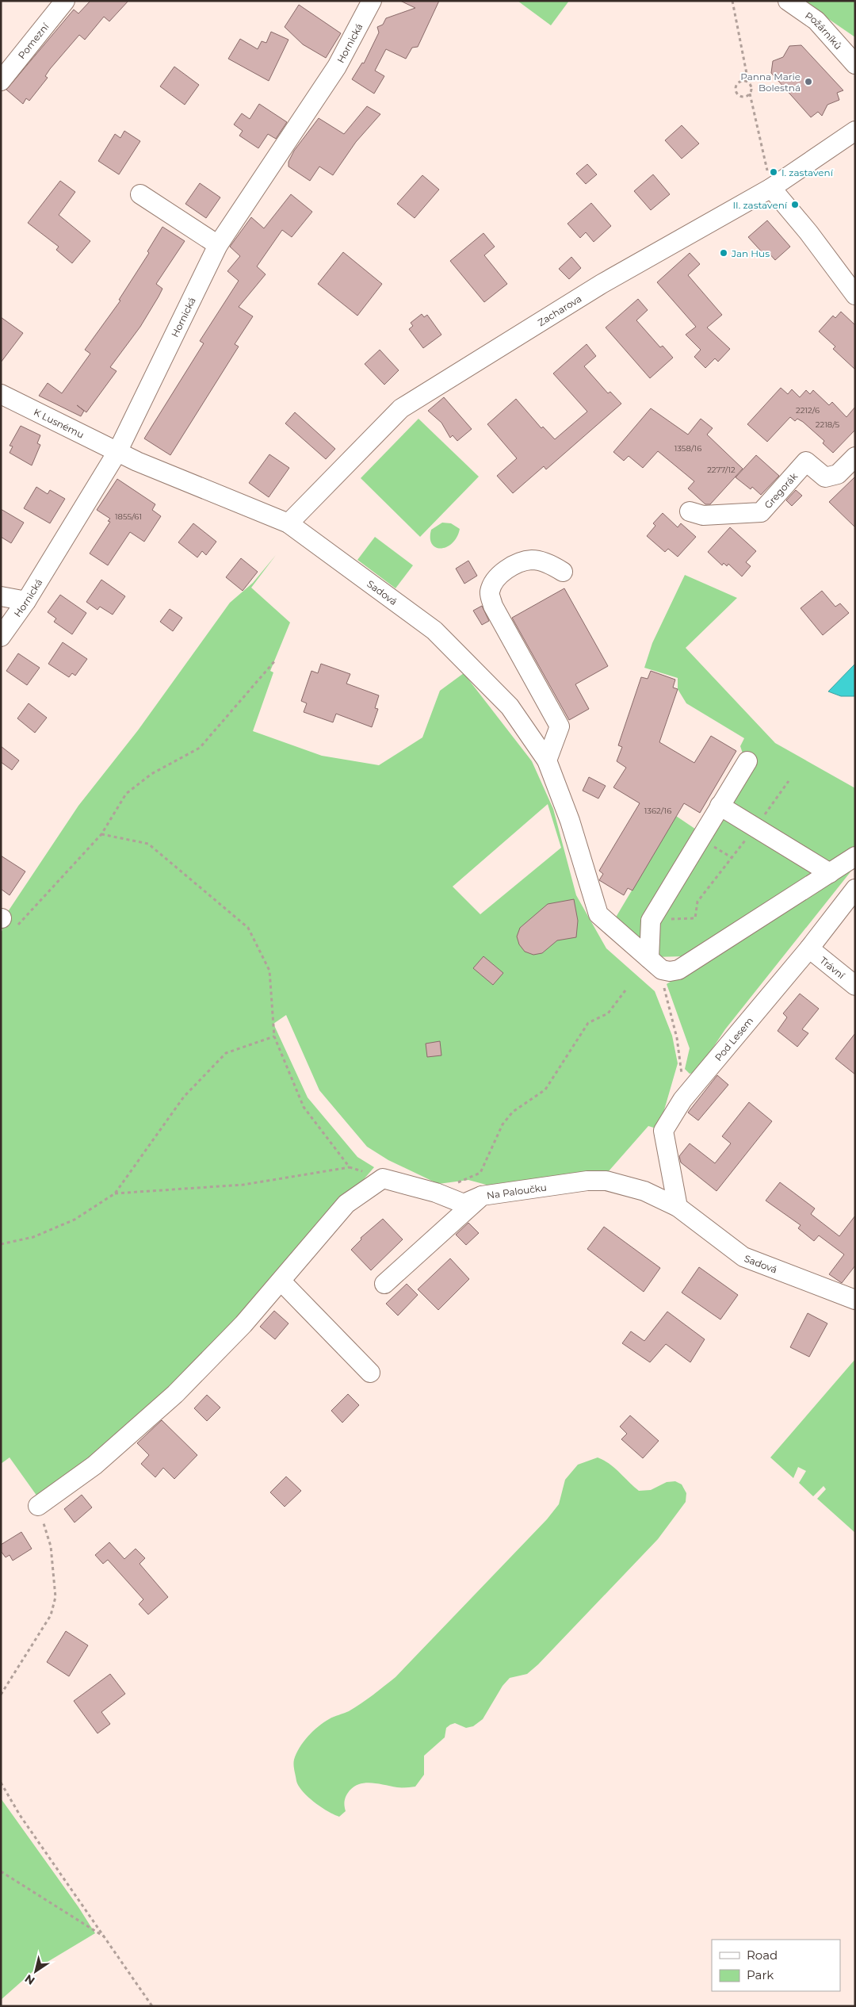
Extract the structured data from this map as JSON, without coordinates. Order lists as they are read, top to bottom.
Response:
{
  "streets": {
    "street": [
      "Požárníků",
      "Pomezní",
      "Hornická",
      "Zacharova",
      "K Lusnému",
      "Gregorák",
      "Sadová",
      "Trávní",
      "Pod Lesem",
      "Na Paloučku"
    ]
  },
  "crossings": [
    ["Hornická", "K Lusnému"],
    ["Hornická", "Sadová"],
    ["Zacharova", "Sadová"],
    ["K Lusnému", "Sadová"],
    ["Sadová", "Pod Lesem"],
    ["Sadová", "Na Paloučku"],
    ["Trávní", "Pod Lesem"],
    ["Pod Lesem", "Na Paloučku"]
  ],
  "places": [
    "Panna Marie Bolestná",
    "I. zastavení",
    "II. zastavení",
    "Jan Hus"
  ],
  "house_numbers": [
    "2212/6",
    "2218/5",
    "1358/16",
    "2277/12",
    "1855/61",
    "1362/16"
  ],
  "legend": ["Road", "Park"],
  "north": "bottom left"
}
